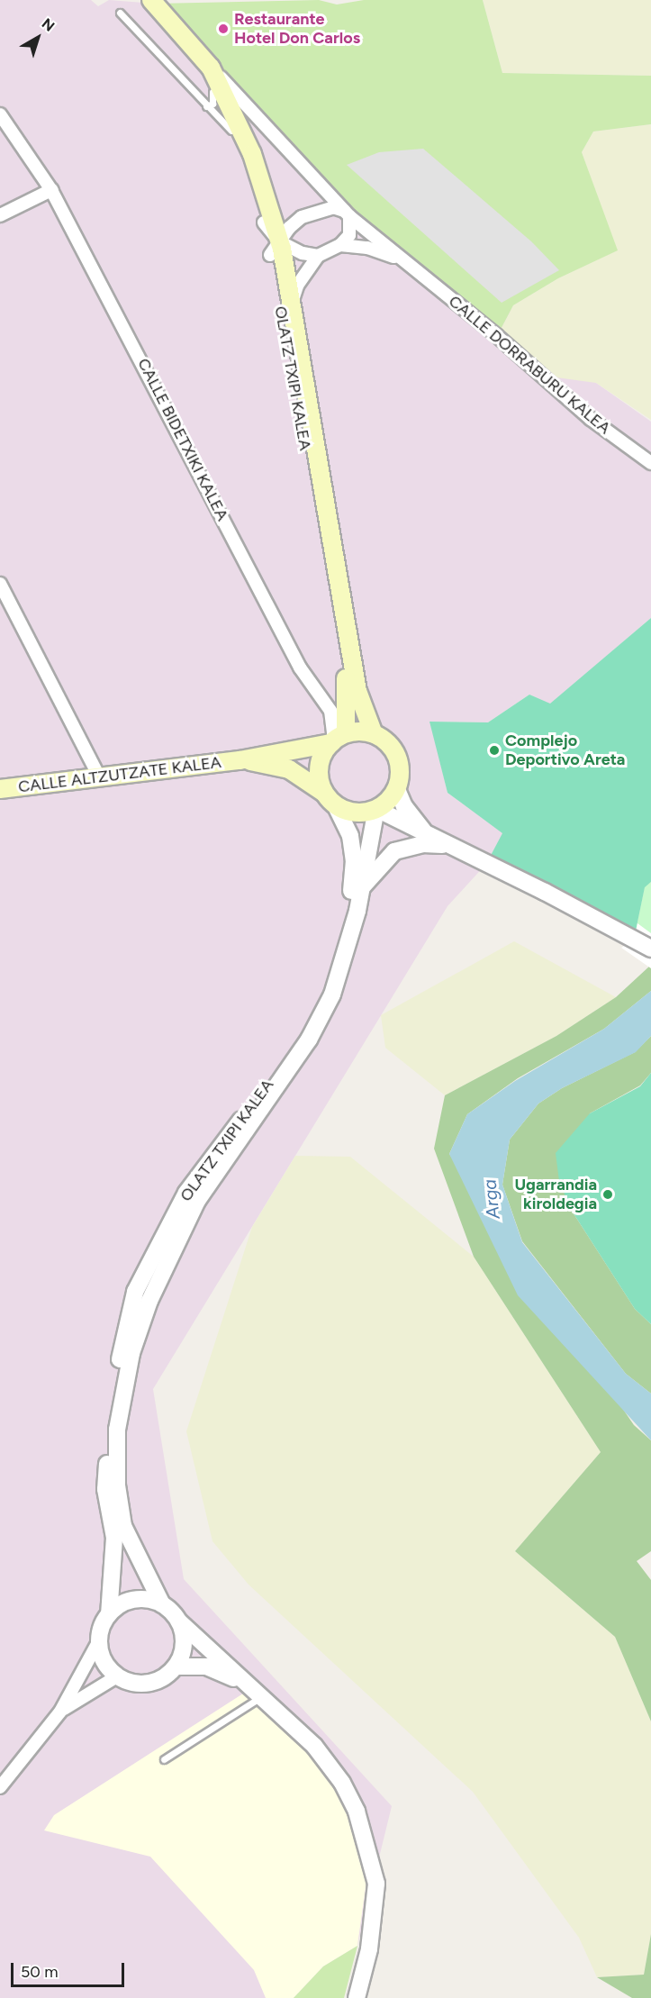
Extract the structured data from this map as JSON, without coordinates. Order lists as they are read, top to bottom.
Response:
{
  "streets": {
    "main road": ["CALLE DORRABURU KALEA", "OLATZ TXIPI KALEA", "CALLE ALTZUTZATE KALEA"],
    "street": ["CALLE BIDETXIKI KALEA"]
  },
  "crossings": [
    ["CALLE DORRABURU KALEA", "OLATZ TXIPI KALEA"],
    ["OLATZ TXIPI KALEA", "CALLE BIDETXIKI KALEA"]
  ],
  "water": ["Arga"],
  "places": ["Restaurante Hotel Don Carlos", "Complejo Deportivo Areta", "Ugarrandia kiroldegia"],
  "scale_bar": "50 m",
  "north": "top right"
}
